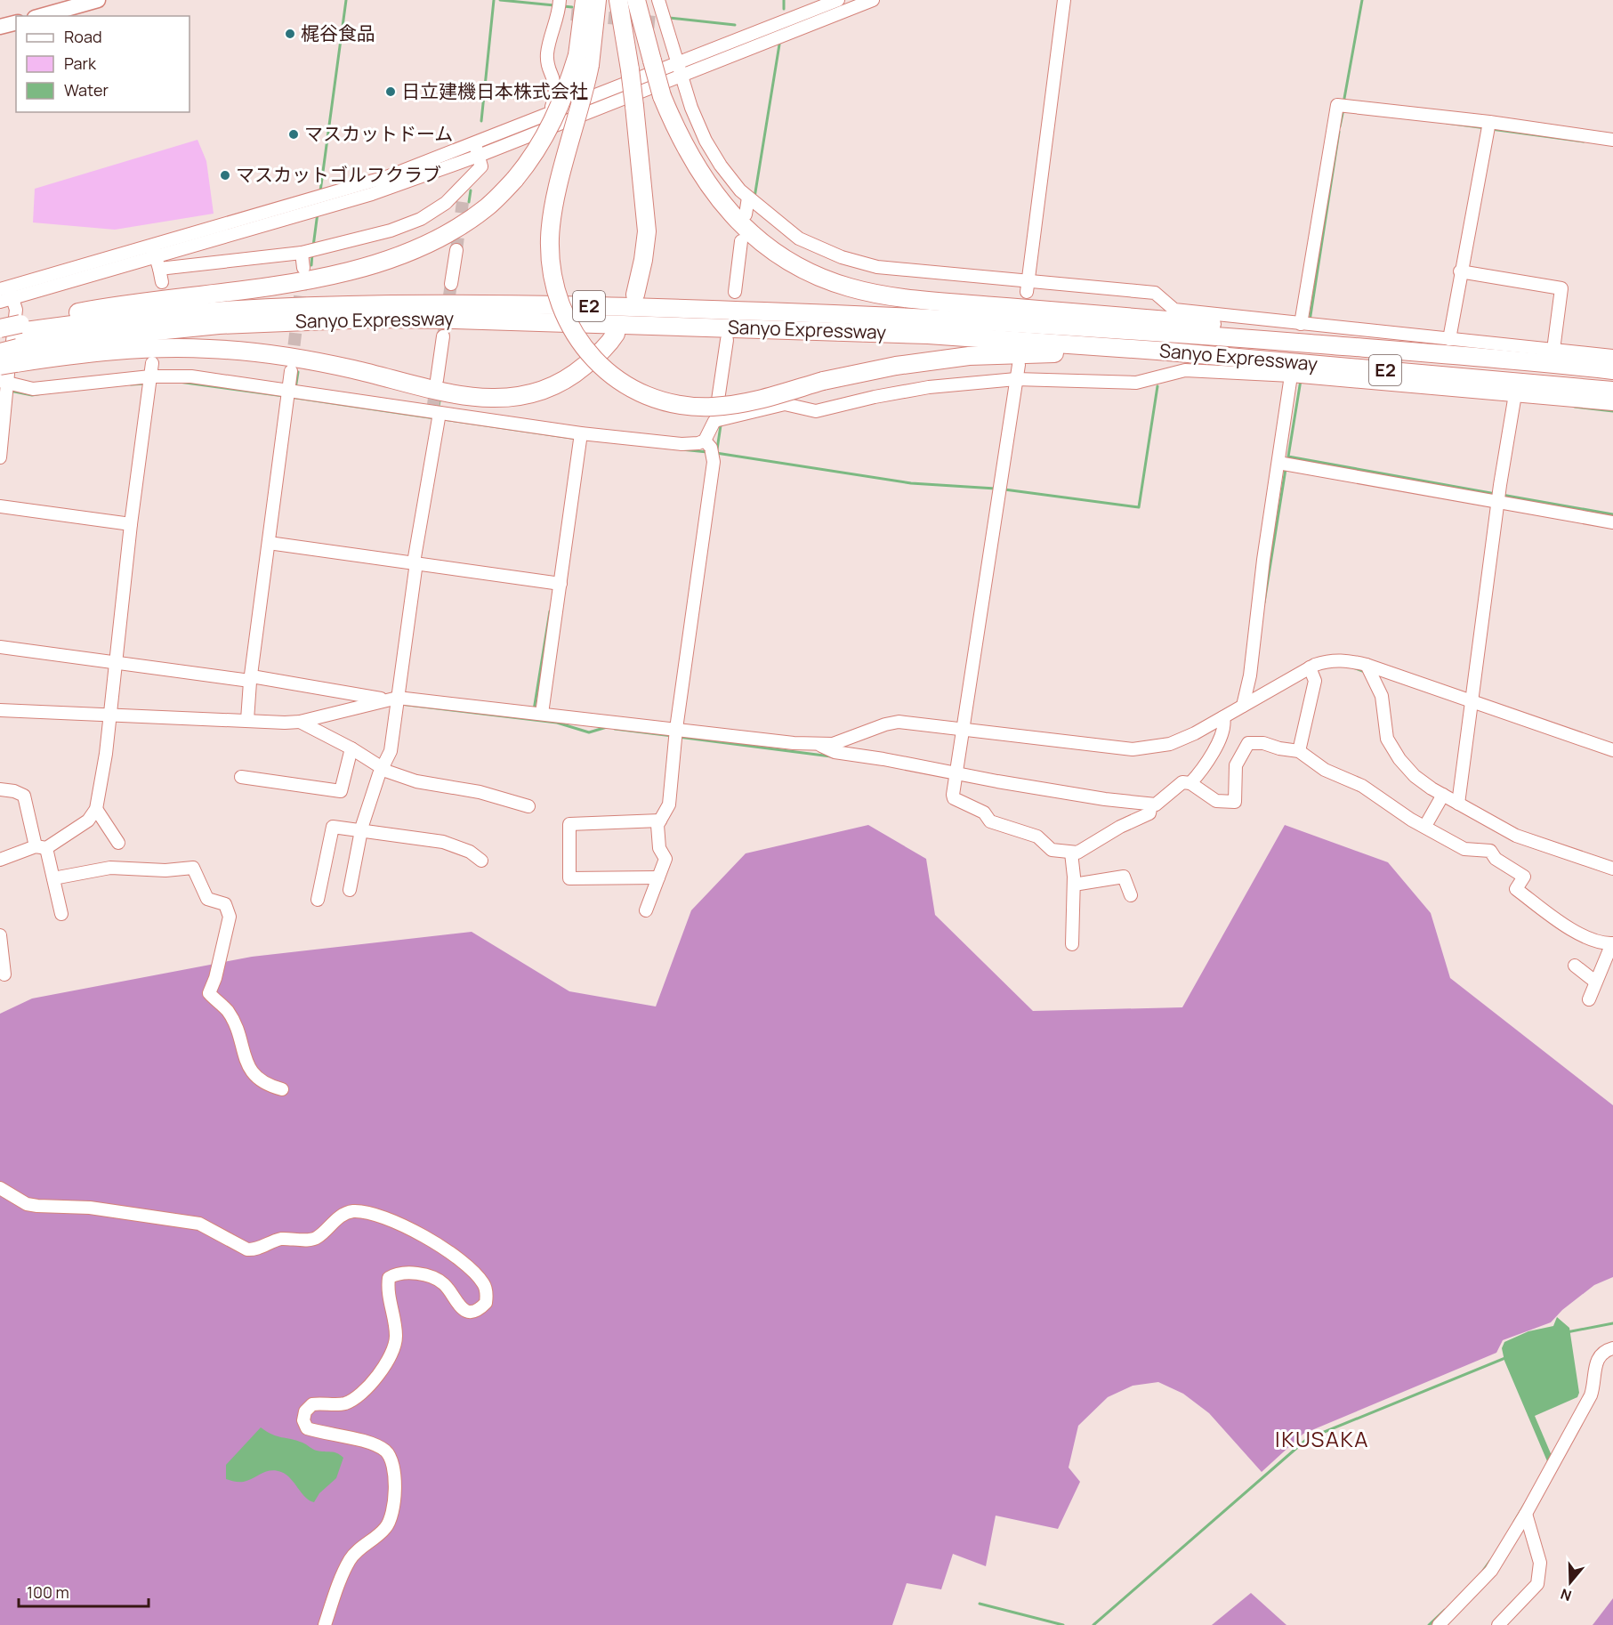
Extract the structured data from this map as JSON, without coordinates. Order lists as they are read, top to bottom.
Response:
{
  "streets": {
    "highway": ["E2", "Sanyo Expressway"]
  },
  "districts": ["IKUSAKA"],
  "places": [
    "梶谷食品",
    "日立建機日本株式会社",
    "マスカットドーム",
    "マスカットゴルフクラブ"
  ],
  "legend": ["Road", "Park", "Water"],
  "scale_bar": "100 m",
  "north": "bottom"
}
